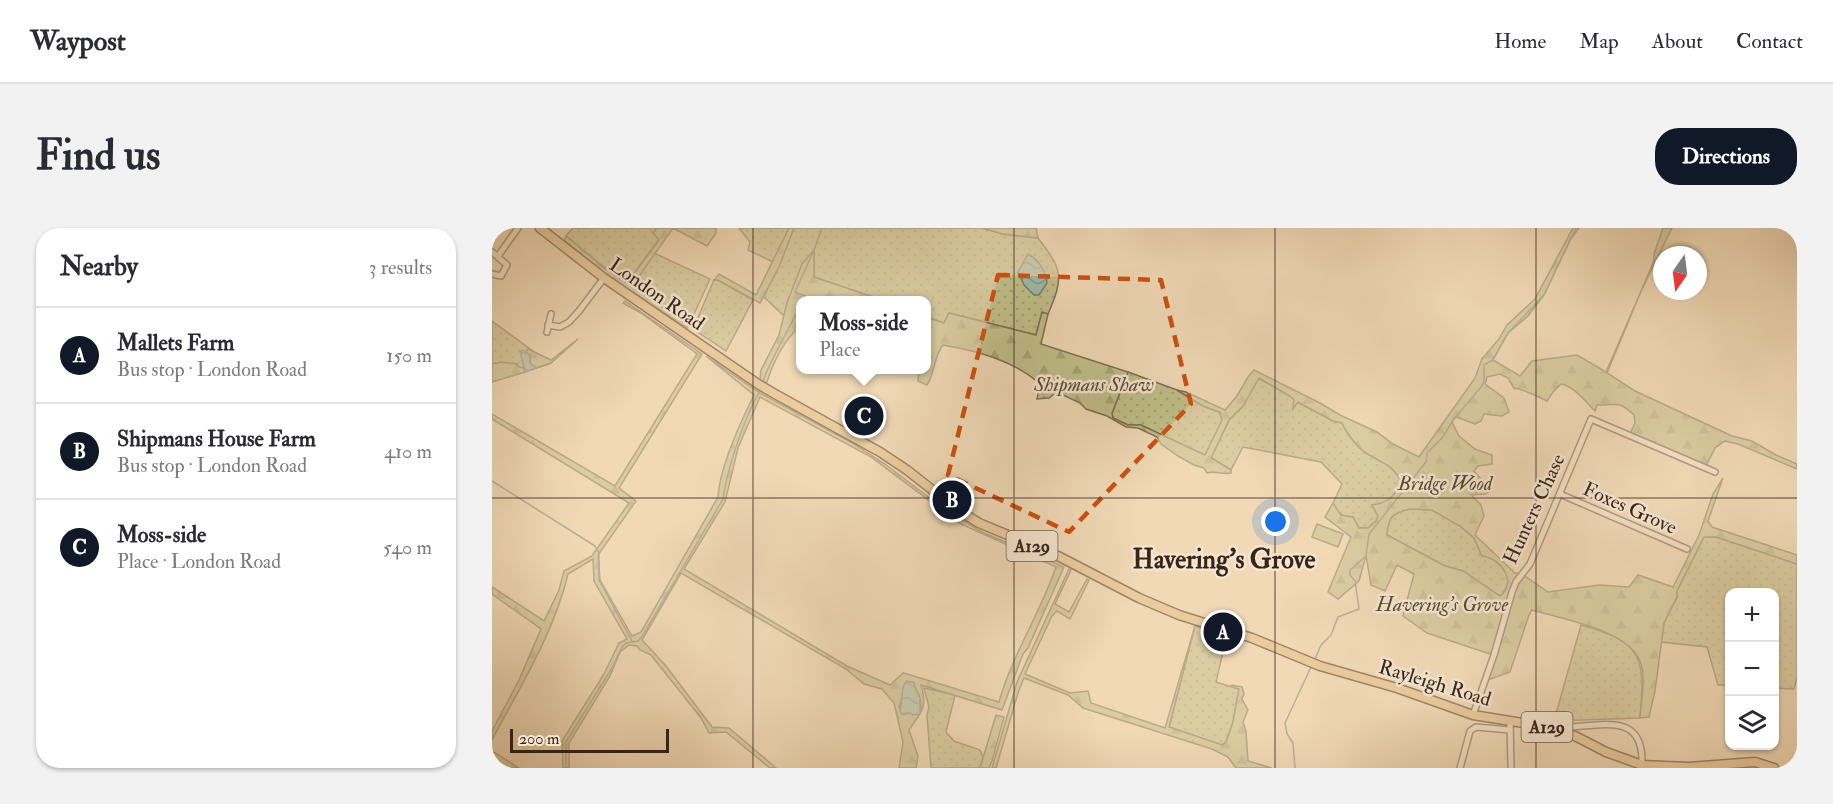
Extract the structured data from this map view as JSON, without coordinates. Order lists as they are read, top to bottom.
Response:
{
  "streets": {
    "main road": ["London Road", "A129", "Rayleigh Road"],
    "street": ["Foxes Grove", "Hunters Chase"]
  },
  "crossings": [
    ["London Road", "Rayleigh Road"],
    ["Foxes Grove", "Hunters Chase"],
    ["Hunters Chase", "Rayleigh Road"]
  ],
  "districts": ["Havering's Grove"],
  "parks": ["Shipmans Shaw", "Bridge Wood", "Havering's Grove"],
  "scale_bar": "200 m",
  "north": "bottom",
  "page": {
    "header": "Waypost",
    "nav": [
      "Home",
      "Map",
      "About",
      "Contact"
    ],
    "buttons": "Directions",
    "title": "Find us",
    "heading": ["Nearby", "3 results"],
    "popup": ["Moss-side", "Place"],
    "list": [
      {
        "mark": "A",
        "name": "Mallets Farm",
        "note": "Bus stop · London Road",
        "value": "150 m"
      },
      {
        "mark": "B",
        "name": "Shipmans House Farm",
        "note": "Bus stop · London Road",
        "value": "410 m"
      },
      {
        "mark": "C",
        "name": "Moss-side",
        "note": "Place · London Road",
        "value": "540 m"
      }
    ],
    "pins": ["C", "B", "A"],
    "map_buttons": ["+", "−"],
    "scale": "200 m"
  }
}
